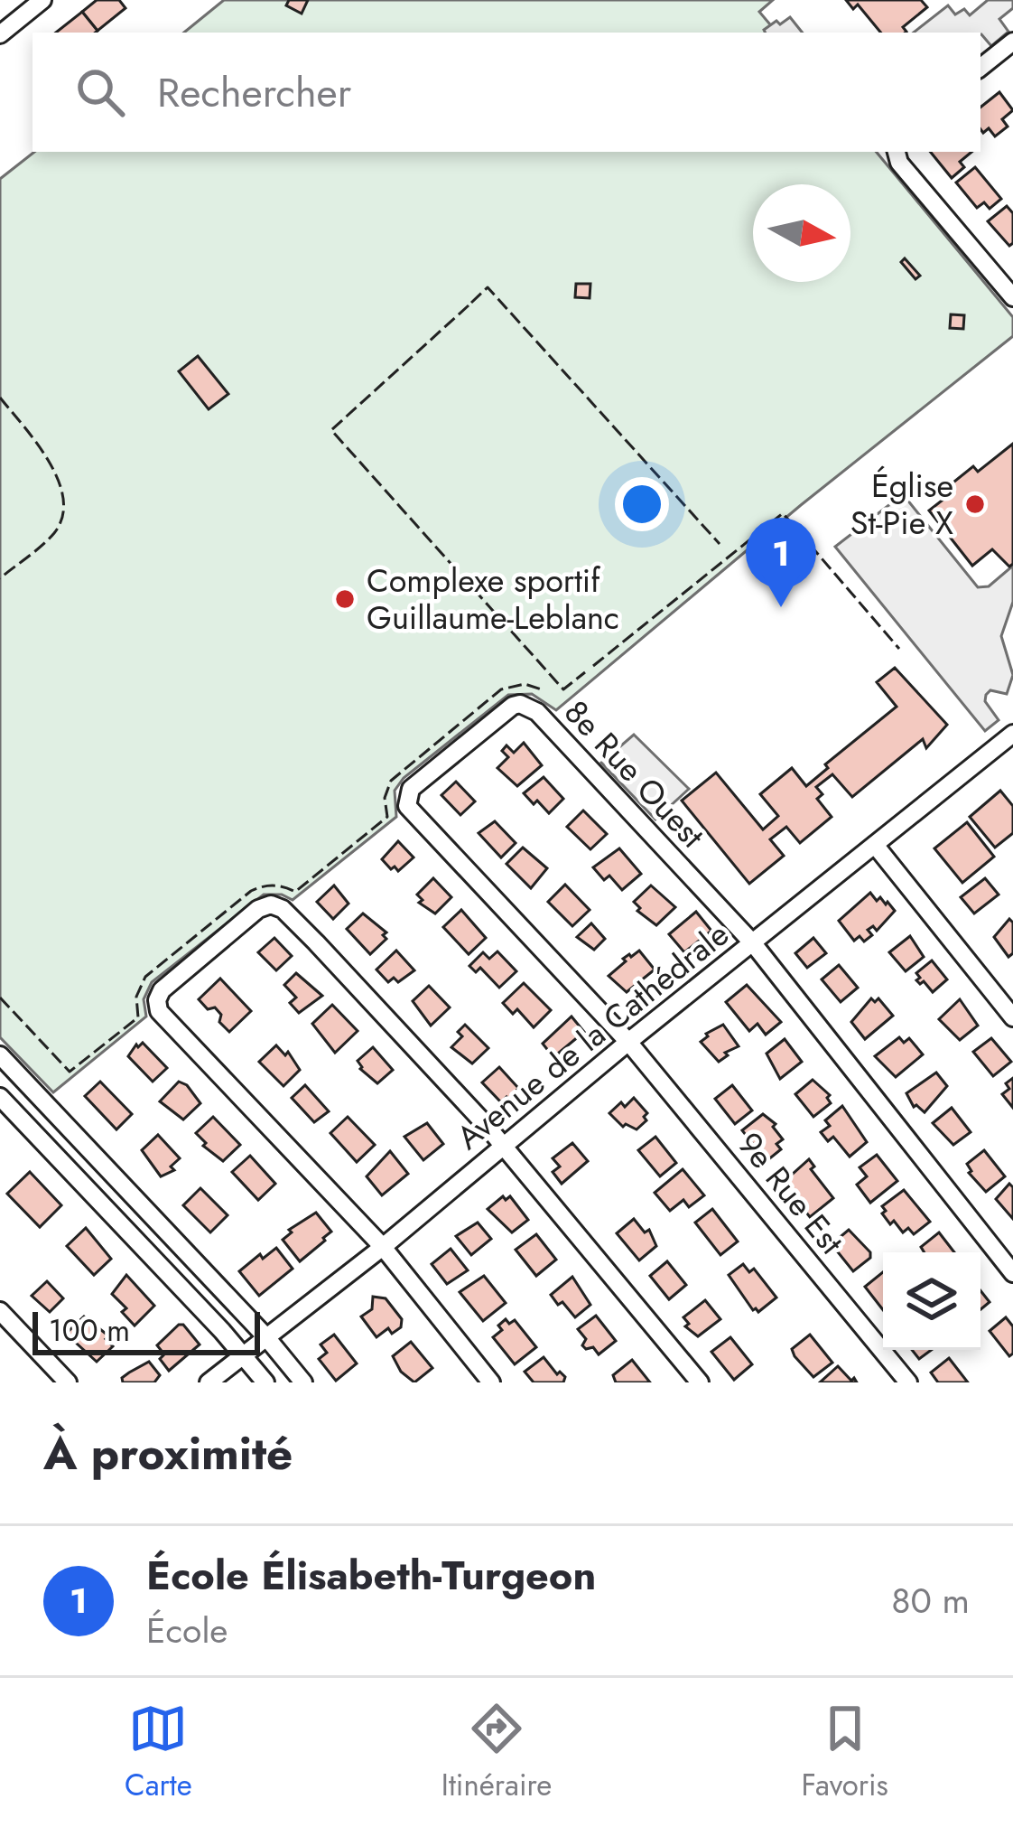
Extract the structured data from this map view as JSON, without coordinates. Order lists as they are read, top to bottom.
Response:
{
  "streets": {
    "street": ["8e Rue Ouest", "Avenue de la Cathédrale", "9e Rue Est"]
  },
  "crossings": [
    ["8e Rue Ouest", "Avenue de la Cathédrale"],
    ["8e Rue Ouest", "9e Rue Est"],
    ["Avenue de la Cathédrale", "9e Rue Est"]
  ],
  "places": ["Église St-Pie X", "Complexe sportif Guillaume-Leblanc"],
  "scale_bar": "100 m",
  "north": "right",
  "page": {
    "search": "Rechercher",
    "pins": "1",
    "scale": "100 m",
    "heading": "À proximité",
    "list": [
      {
        "mark": "1",
        "name": "École Élisabeth-Turgeon",
        "note": "École",
        "value": "80 m"
      }
    ],
    "nav": ["Carte", "Itinéraire", "Favoris"]
  }
}
